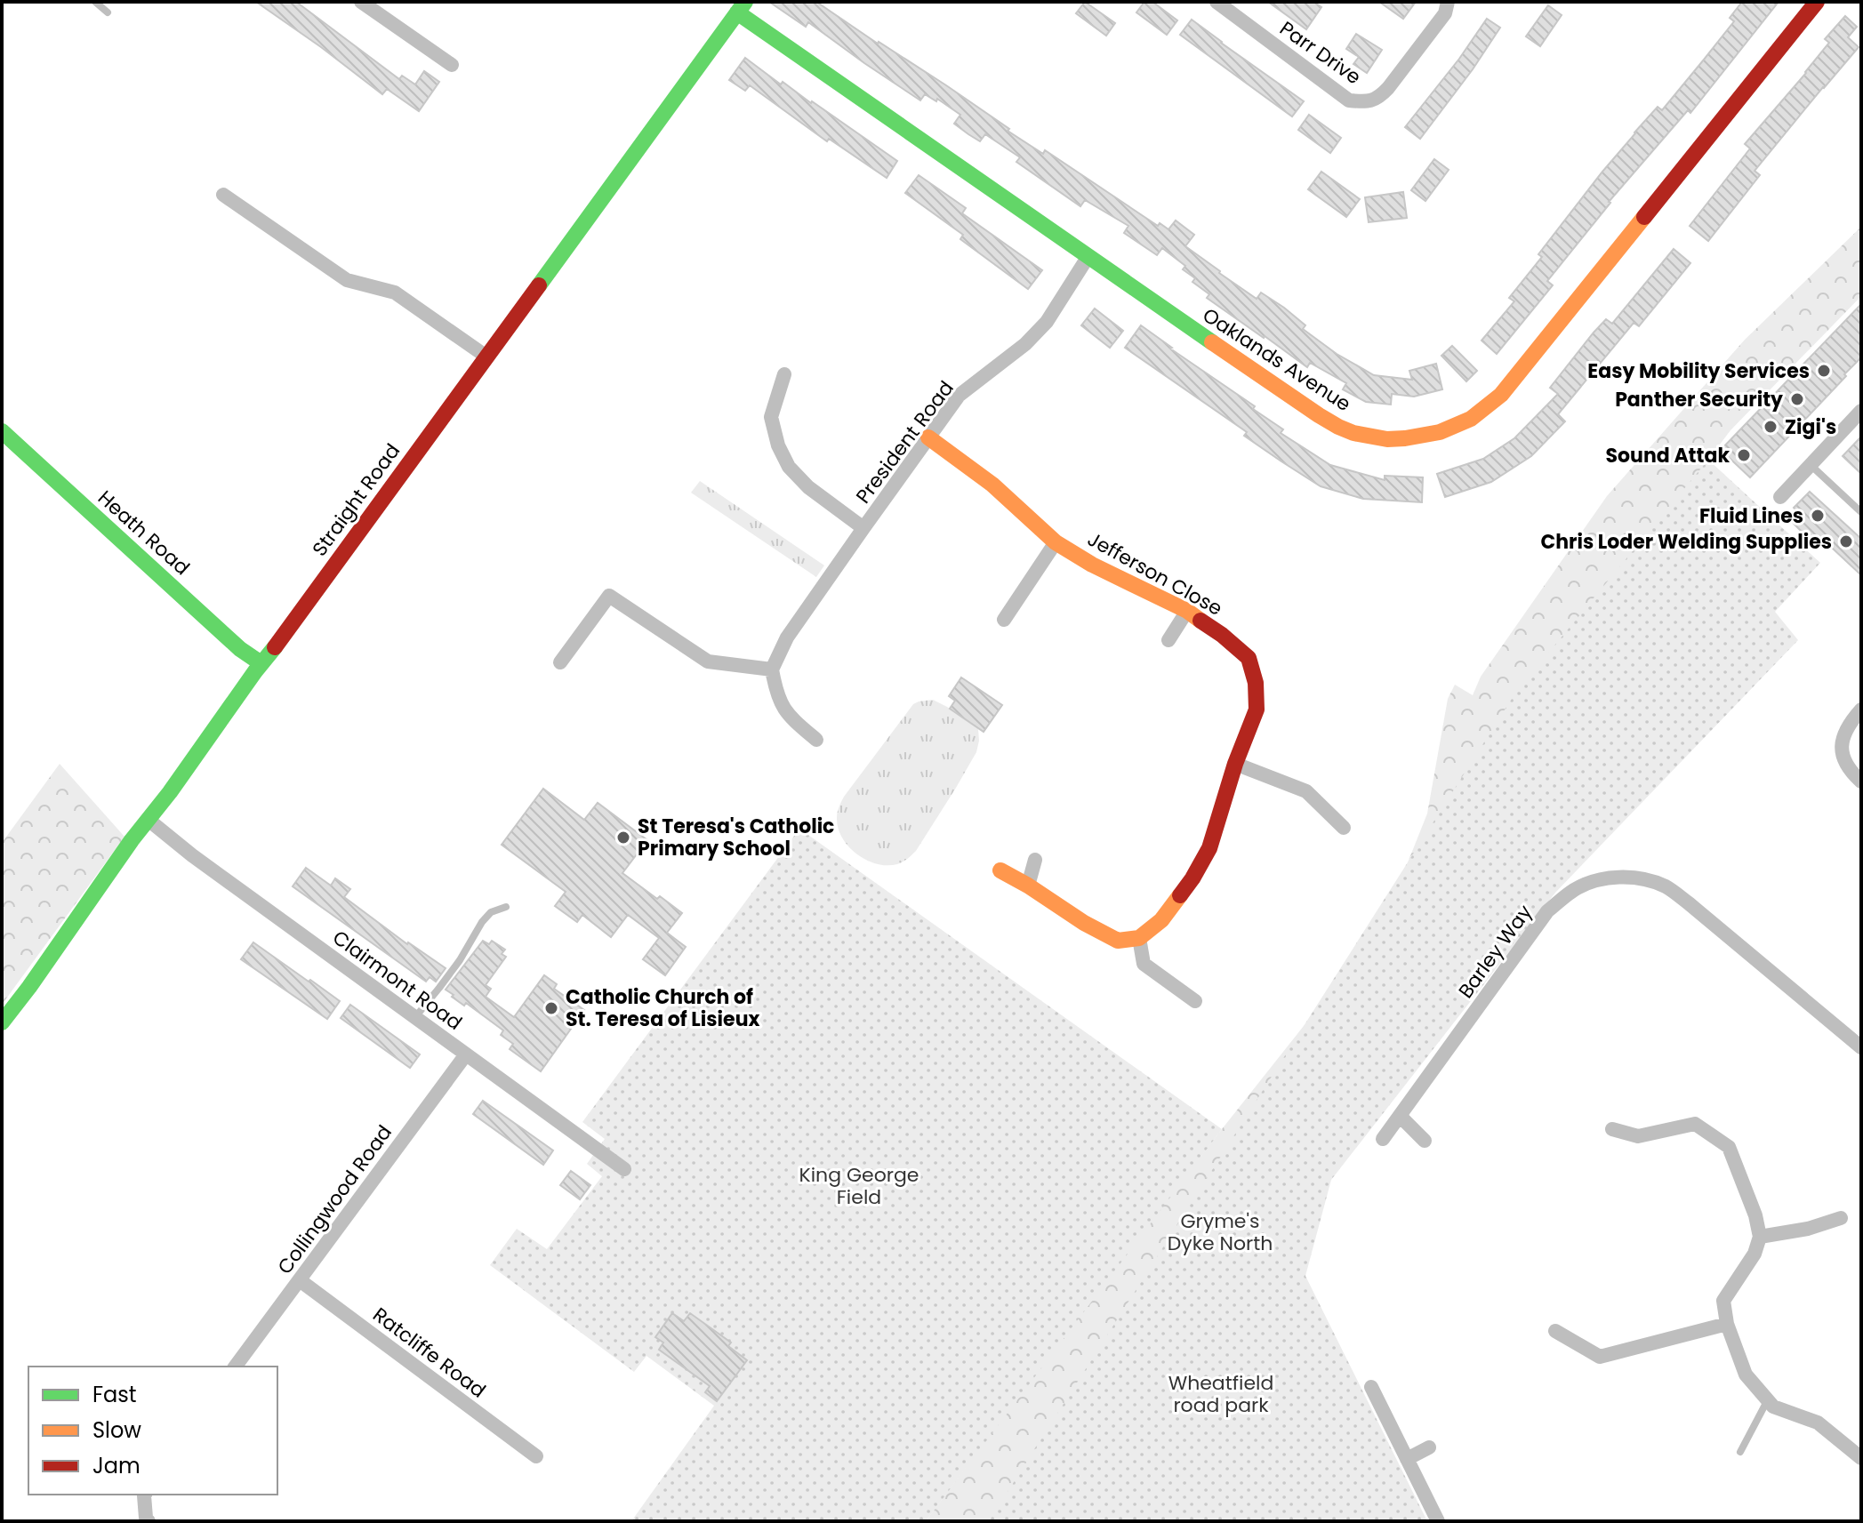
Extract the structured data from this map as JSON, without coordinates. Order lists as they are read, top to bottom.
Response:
{
  "streets": {
    "street": [
      "Parr Drive",
      "Oaklands Avenue",
      "President Road",
      "Straight Road",
      "Heath Road",
      "Jefferson Close",
      "Barley Way",
      "Clairmont Road",
      "Collingwood Road",
      "Ratcliffe Road"
    ]
  },
  "crossings": [
    ["Oaklands Avenue", "President Road"],
    ["Oaklands Avenue", "Straight Road"],
    ["President Road", "Jefferson Close"],
    ["Straight Road", "Heath Road"],
    ["Straight Road", "Clairmont Road"],
    ["Clairmont Road", "Collingwood Road"],
    ["Collingwood Road", "Ratcliffe Road"]
  ],
  "parks": ["King George Field", "Gryme's Dyke North", "Wheatfield road park"],
  "places": [
    "Easy Mobility Services",
    "Panther Security",
    "Zigi's",
    "Sound Attak",
    "Fluid Lines",
    "Chris Loder Welding Supplies",
    "St Teresa's Catholic Primary School",
    "Catholic Church of St. Teresa of Lisieux"
  ],
  "legend": ["Fast", "Slow", "Jam"]
}
